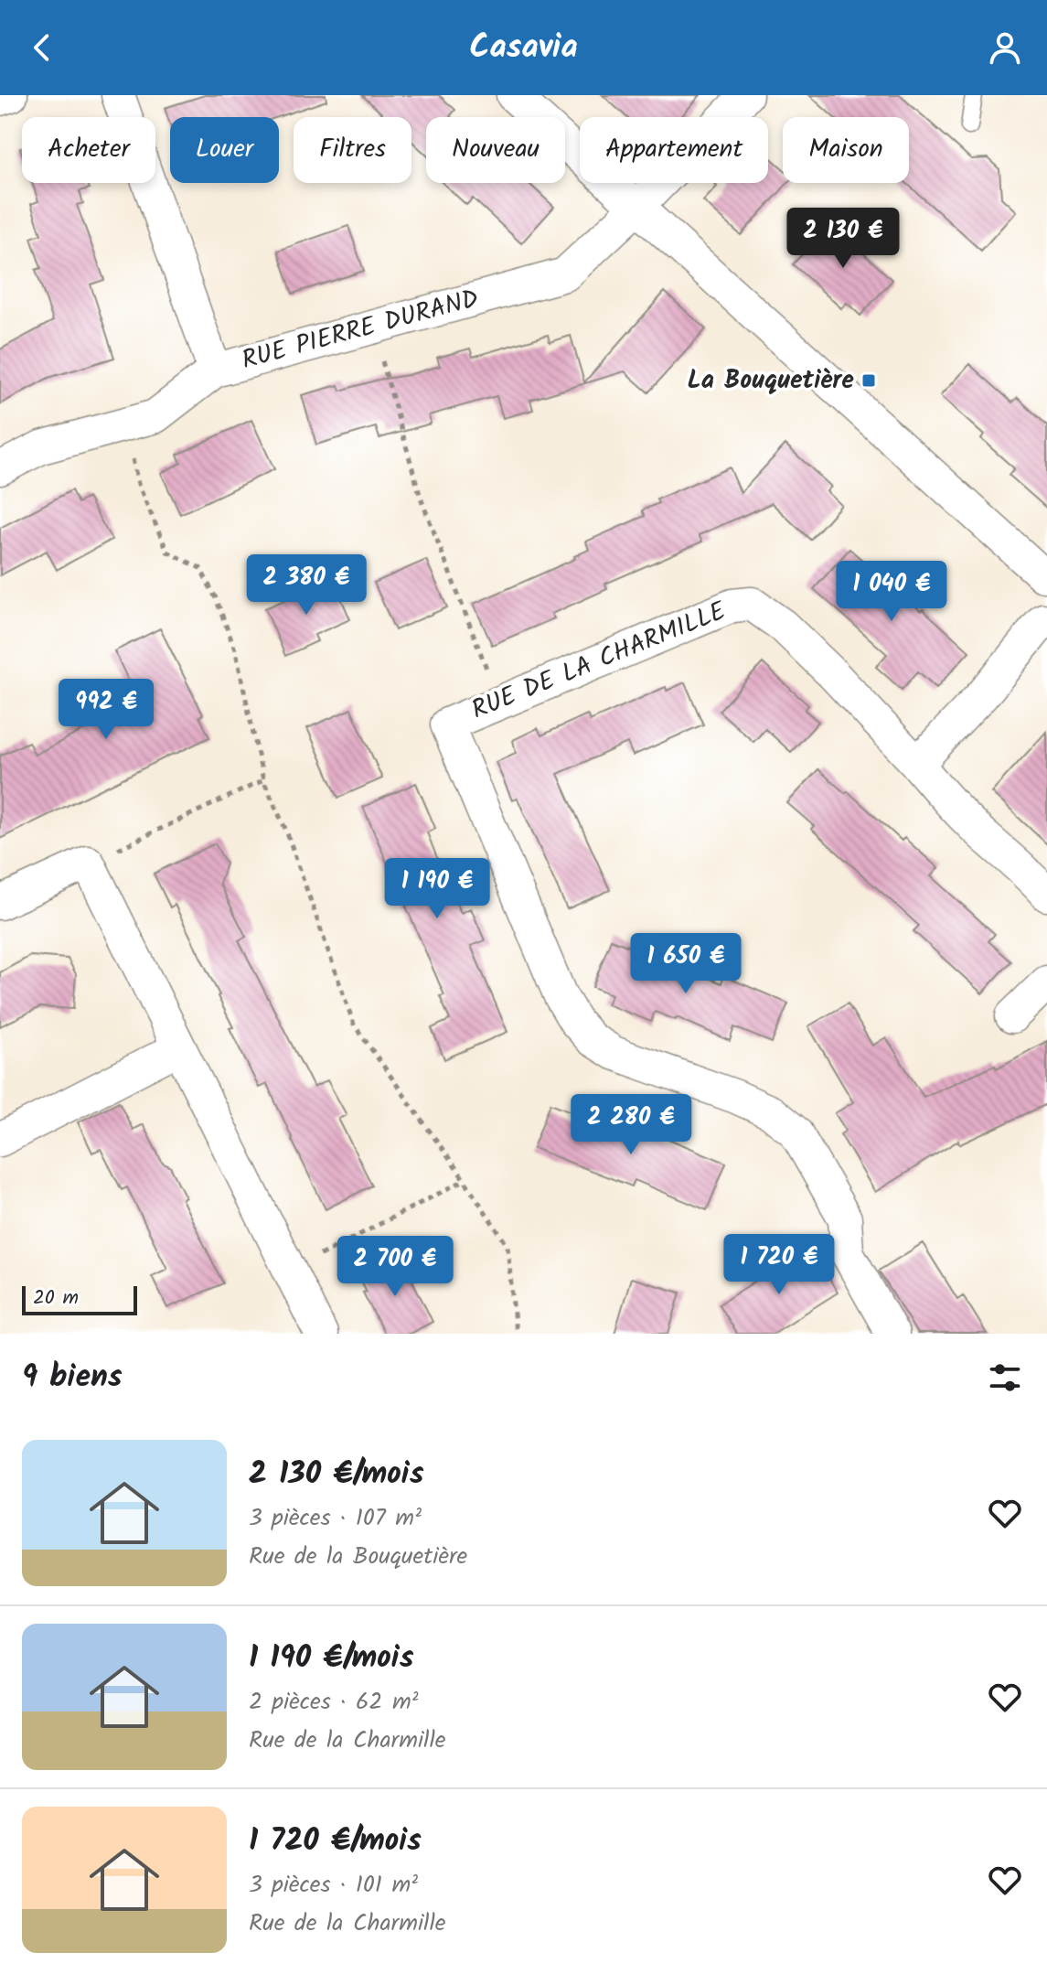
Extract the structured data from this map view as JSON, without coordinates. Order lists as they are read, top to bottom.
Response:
{
  "streets": {
    "street": ["RUE PIERRE DURAND", "RUE DE LA CHARMILLE"]
  },
  "places": {
    "transit": ["La Bouquetière"]
  },
  "scale_bar": "20 m",
  "page": {
    "header": "Casavia",
    "chip": [
      "Acheter",
      "Louer",
      "Filtres",
      "Nouveau",
      "Appartement",
      "Maison"
    ],
    "price": [
      "2 130 €",
      "2 380 €",
      "1 040 €",
      "992 €",
      "1 190 €",
      "1 650 €",
      "2 280 €",
      "1 720 €",
      "2 700 €"
    ],
    "scale": "20 m",
    "heading": "9 biens",
    "list": [
      {
        "name": "2 130 €/mois",
        "note": "3 pièces · 107 m² · Rue de la Bouquetière"
      },
      {
        "name": "1 190 €/mois",
        "note": "2 pièces · 62 m² · Rue de la Charmille"
      },
      {
        "name": "1 720 €/mois",
        "note": "3 pièces · 101 m² · Rue de la Charmille"
      }
    ]
  }
}
